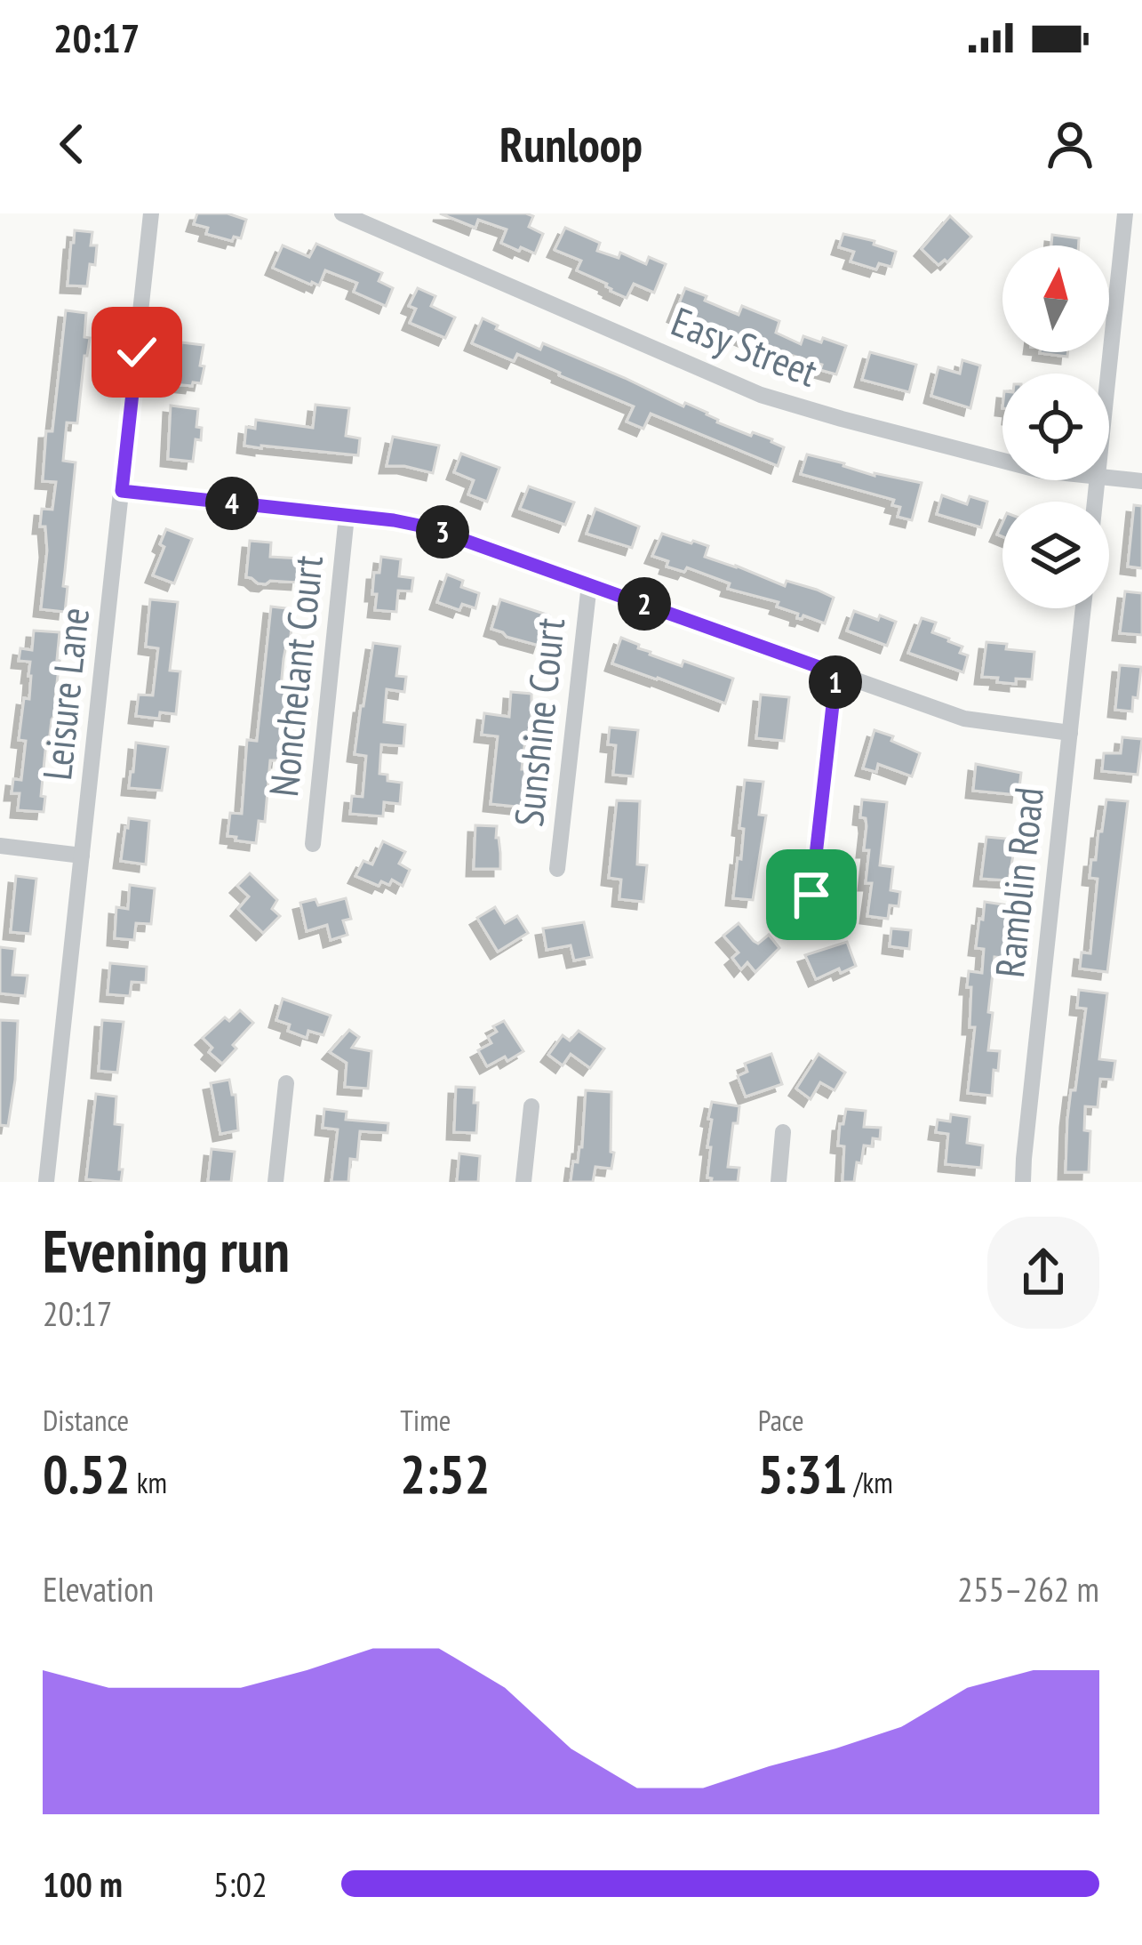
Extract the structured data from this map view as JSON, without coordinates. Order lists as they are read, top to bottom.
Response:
{
  "streets": {
    "street": [
      "Easy Street",
      "Nonchelant Court",
      "Leisure Lane",
      "Sunshine Court",
      "Ramblin Road"
    ]
  },
  "north": "top",
  "page": {
    "status": "20:17",
    "header": "Runloop",
    "pins": [
      "4",
      "3",
      "2",
      "1"
    ],
    "heading": ["Evening run", "20:17"],
    "stats": [
      ["Distance", "0.52 km"],
      ["Time", "2:52"],
      ["Pace", "5:31 /km"]
    ],
    "chart": ["Elevation", "255–262 m"],
    "list": [
      {
        "name": "100 m",
        "note": "5:02"
      }
    ]
  }
}
